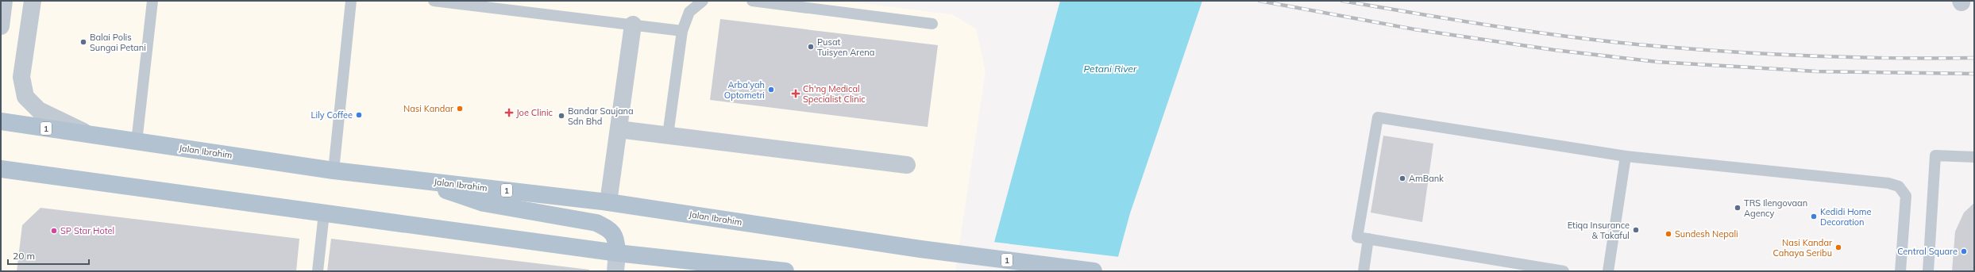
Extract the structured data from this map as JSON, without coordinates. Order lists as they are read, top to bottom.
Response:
{
  "streets": {
    "main road": ["1", "Jalan Ibrahim"]
  },
  "water": ["Petani River"],
  "places": {
    "other": [
      "Balai Polis Sungai Petani",
      "Pusat Tuisyen Arena",
      "Arba'yah Optometri",
      "Nasi Kandar",
      "Lily Coffee",
      "Bandar Saujana Sdn Bhd",
      "AmBank",
      "TRS Ilengovaan Agency",
      "Kedidi Home Decoration",
      "Etiqa Insurance & Takaful",
      "SP Star Hotel",
      "Sundesh Nepali",
      "Nasi Kandar Cahaya Seribu",
      "Central Square"
    ],
    "health": ["Ch'ng Medical Specialist Clinic", "Joe Clinic"]
  },
  "scale_bar": "20 m"
}
